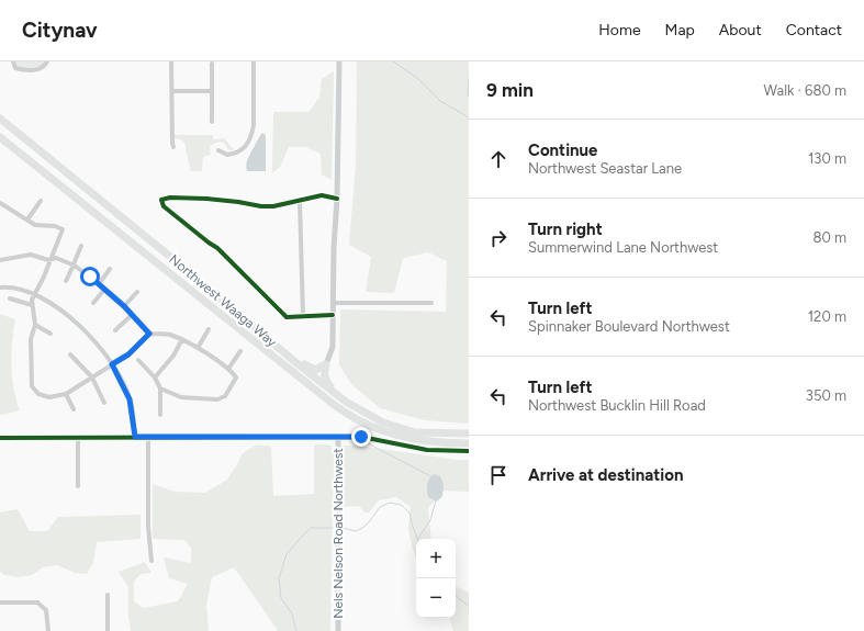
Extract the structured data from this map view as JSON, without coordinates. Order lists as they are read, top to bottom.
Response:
{
  "streets": {
    "highway": ["Northwest Waaga Way"],
    "street": ["Nels Nelson Road Northwest"]
  },
  "page": {
    "header": "Citynav",
    "nav": [
      "Home",
      "Map",
      "About",
      "Contact"
    ],
    "heading": ["9 min", "Walk · 680 m"],
    "list": [
      ["Continue", "Northwest Seastar Lane", "130 m"],
      ["Turn right", "Summerwind Lane Northwest", "80 m"],
      ["Turn left", "Spinnaker Boulevard Northwest", "120 m"],
      ["Turn left", "Northwest Bucklin Hill Road", "350 m"],
      "Arrive at destination"
    ],
    "map_buttons": ["+", "−"]
  }
}
